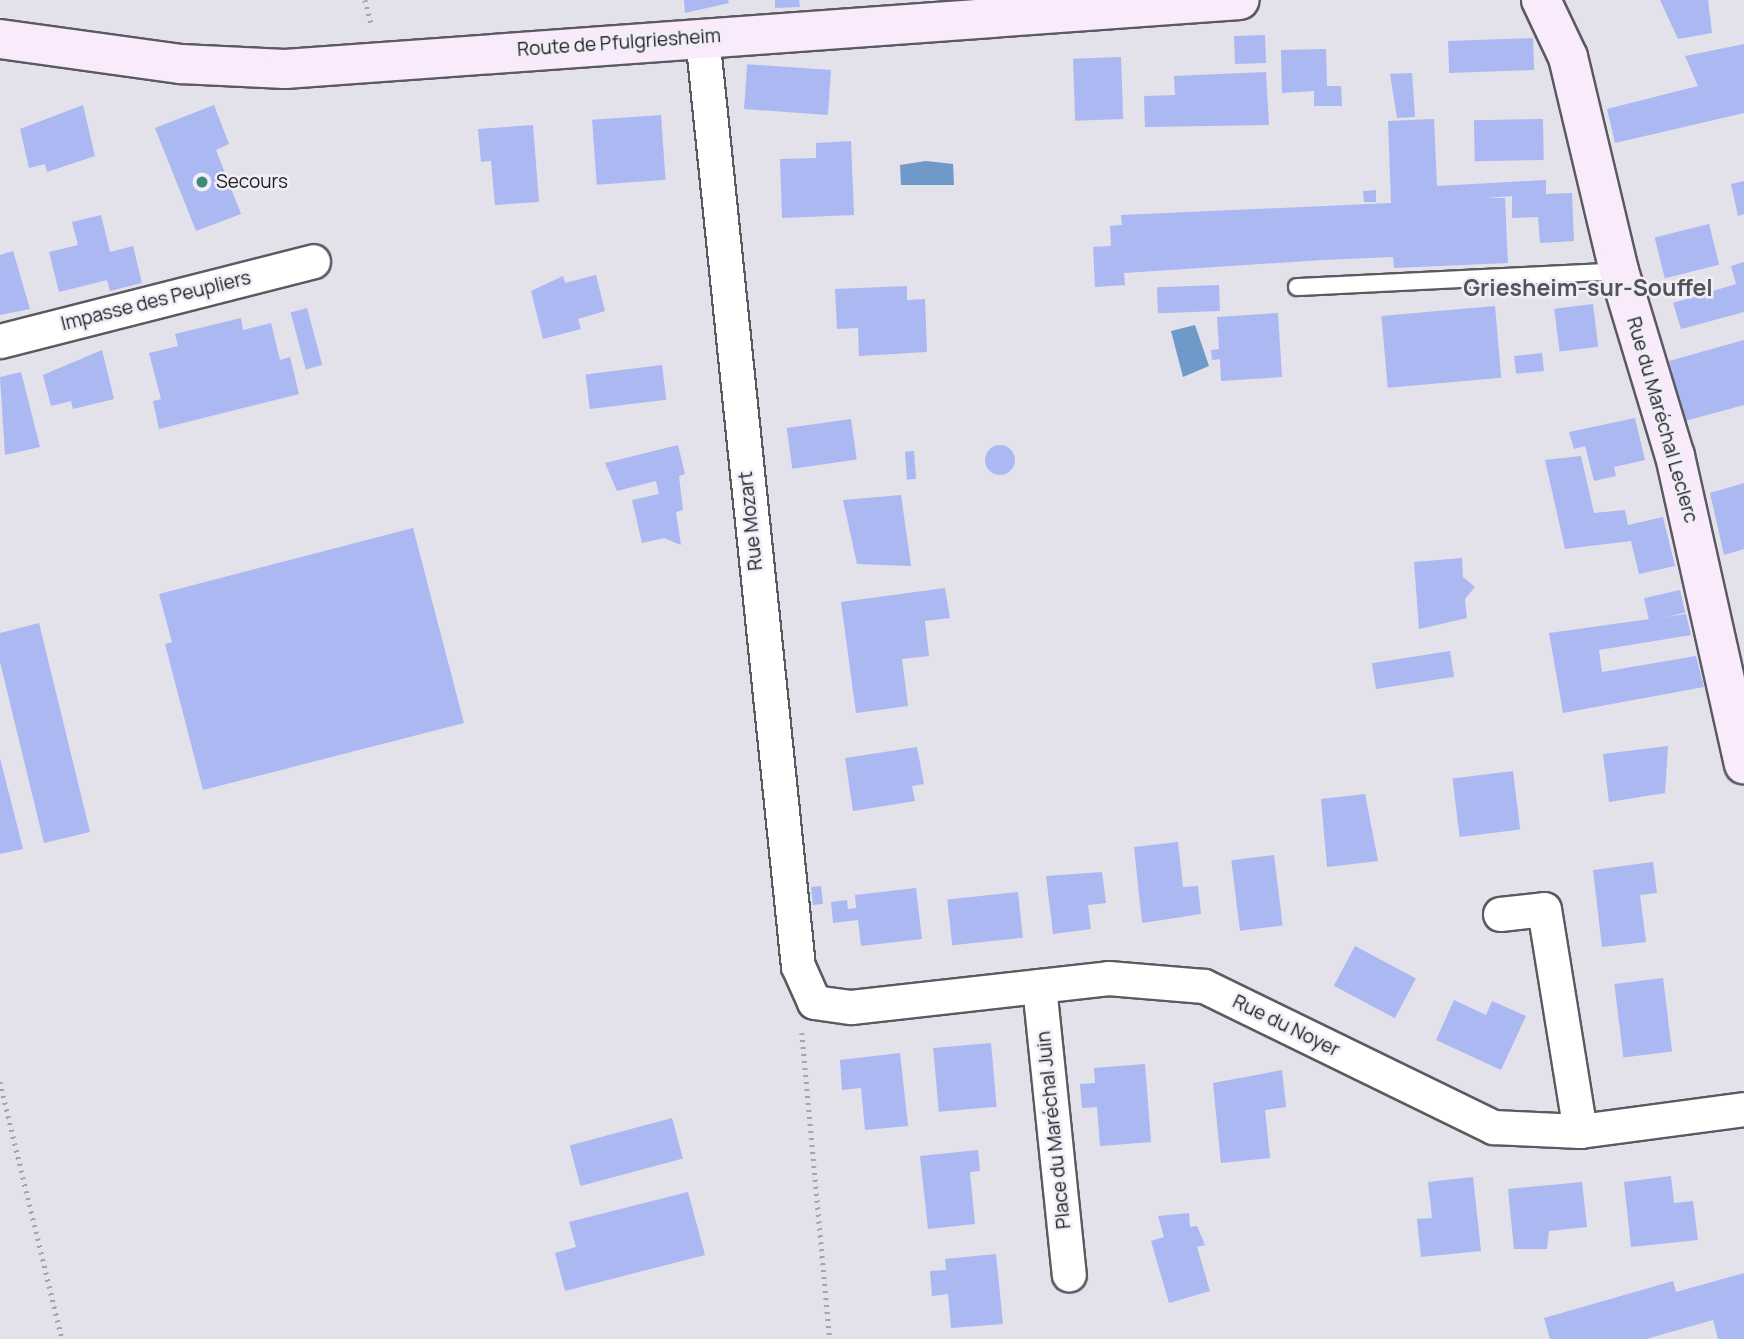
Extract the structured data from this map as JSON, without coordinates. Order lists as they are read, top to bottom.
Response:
{
  "streets": {
    "street": [
      "Route de Pfulgriesheim",
      "Impasse des Peupliers",
      "Rue du Maréchal Leclerc",
      "Rue Mozart",
      "Rue du Noyer",
      "Place du Maréchal Juin"
    ]
  },
  "crossings": [
    ["Route de Pfulgriesheim", "Rue Mozart"],
    ["Rue Mozart", "Rue du Noyer"],
    ["Rue du Noyer", "Place du Maréchal Juin"]
  ],
  "districts": ["Griesheim-sur-Souffel"],
  "places": ["Secours"]
}
